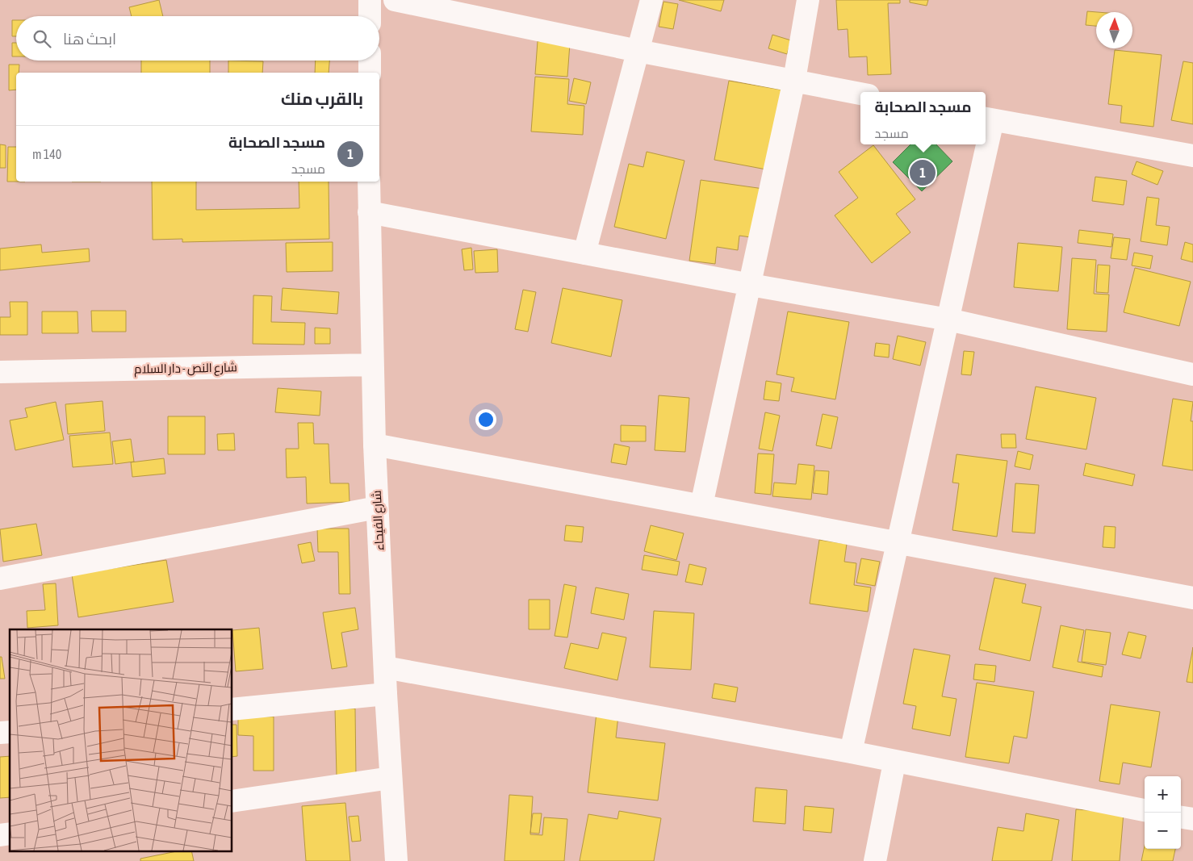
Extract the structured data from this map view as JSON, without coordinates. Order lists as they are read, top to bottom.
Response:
{
  "streets": {
    "street": ["شارع النص - دار السلام", "شارع الفيحاء"]
  },
  "crossings": [
    ["شارع النص - دار السلام", "شارع الفيحاء"]
  ],
  "north": "top",
  "page": {
    "search": "ابحث هنا",
    "heading": "بالقرب منك",
    "popup": ["مسجد الصحابة", "مسجد"],
    "list": [
      {
        "mark": "1",
        "name": "مسجد الصحابة",
        "note": "مسجد",
        "value": "140 m"
      }
    ],
    "pins": "1",
    "map_buttons": ["+", "−"]
  }
}
